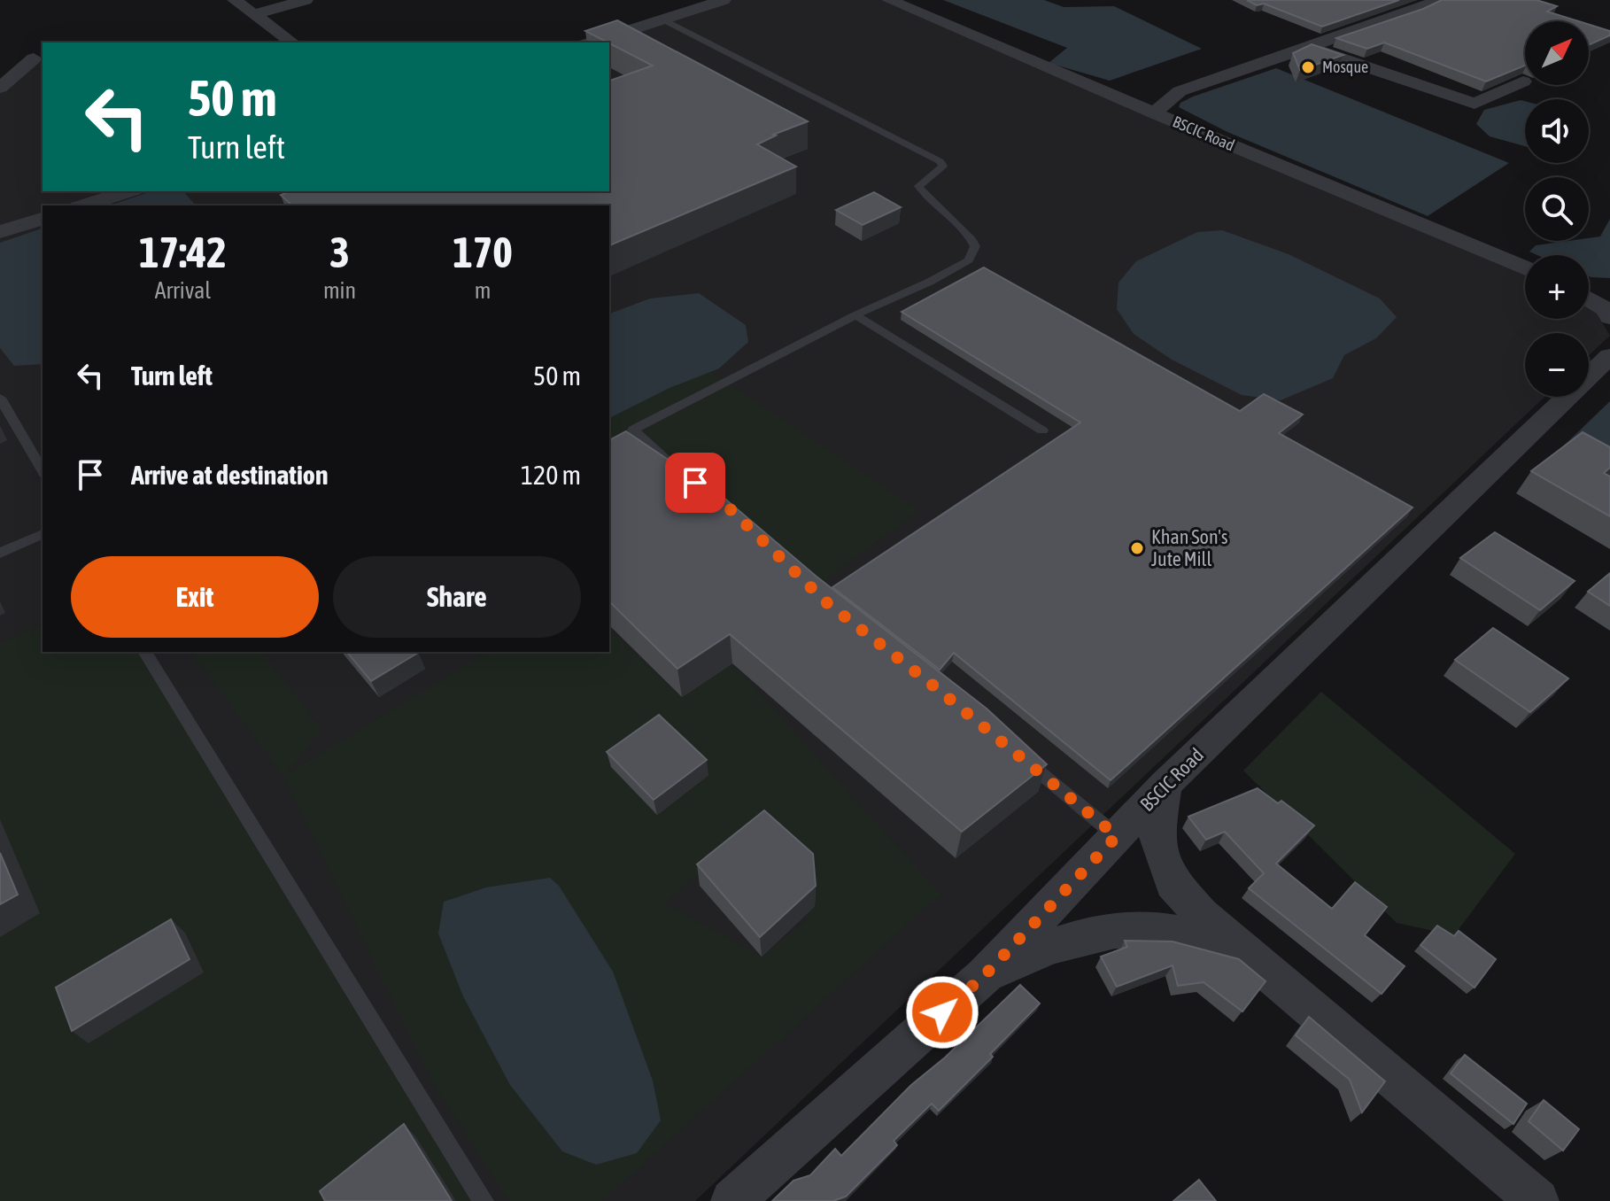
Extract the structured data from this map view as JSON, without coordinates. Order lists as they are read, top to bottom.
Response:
{
  "streets": {
    "street": ["BSCIC Road"]
  },
  "places": ["Mosque", "Khan Son's Jute Mill"],
  "north": "top right",
  "page": {
    "map_buttons": ["+", "−"],
    "turn": ["50 m", "Turn left"],
    "eta": [
      "17:42",
      "Arrival",
      "3",
      "min",
      "170",
      "m"
    ],
    "list": [
      {
        "name": "Turn left",
        "value": "50 m"
      },
      {
        "name": "Arrive at destination",
        "value": "120 m"
      }
    ],
    "buttons": ["Exit", "Share"]
  }
}
